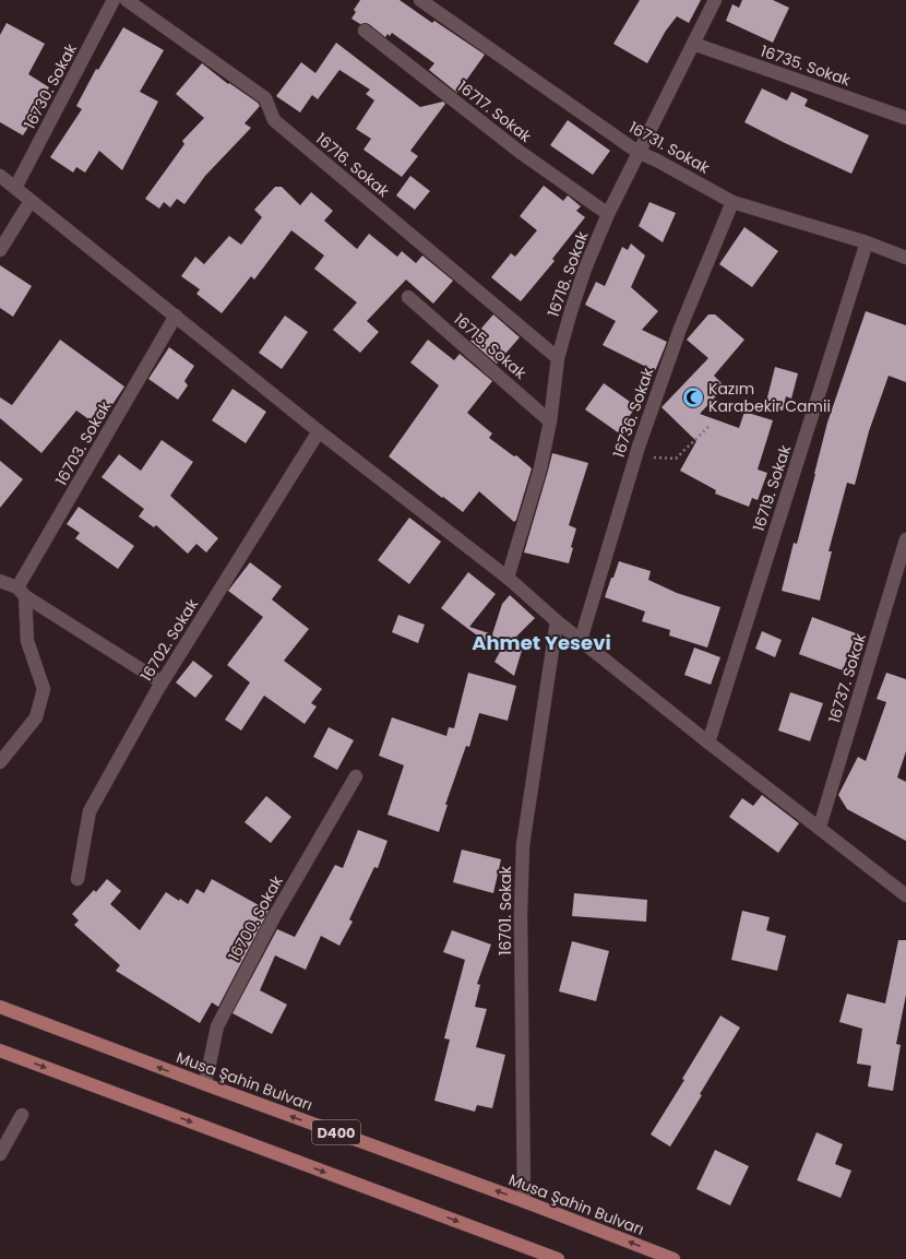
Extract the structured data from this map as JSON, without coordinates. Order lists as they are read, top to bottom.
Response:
{
  "streets": {
    "highway": ["Musa Şahin Bulvarı", "D400"],
    "street": [
      "16735. Sokak",
      "16730. Sokak",
      "16717. Sokak",
      "16731. Sokak",
      "16716. Sokak",
      "16718. Sokak",
      "16715. Sokak",
      "16736. Sokak",
      "16703. Sokak",
      "16719. Sokak",
      "16702. Sokak",
      "16737. Sokak",
      "16701. Sokak",
      "16700. Sokak"
    ]
  },
  "crossings": [
    ["16735. Sokak", "16718. Sokak"],
    ["16717. Sokak", "16718. Sokak"],
    ["16731. Sokak", "16718. Sokak"],
    ["16731. Sokak", "16736. Sokak"],
    ["16731. Sokak", "16719. Sokak"],
    ["16716. Sokak", "16718. Sokak"],
    ["16718. Sokak", "16715. Sokak"],
    ["16701. Sokak", "Musa Şahin Bulvarı"],
    ["16700. Sokak", "Musa Şahin Bulvarı"]
  ],
  "districts": ["Ahmet Yesevi"],
  "places": {
    "mosque": ["Kazım Karabekir Camii"]
  }
}
